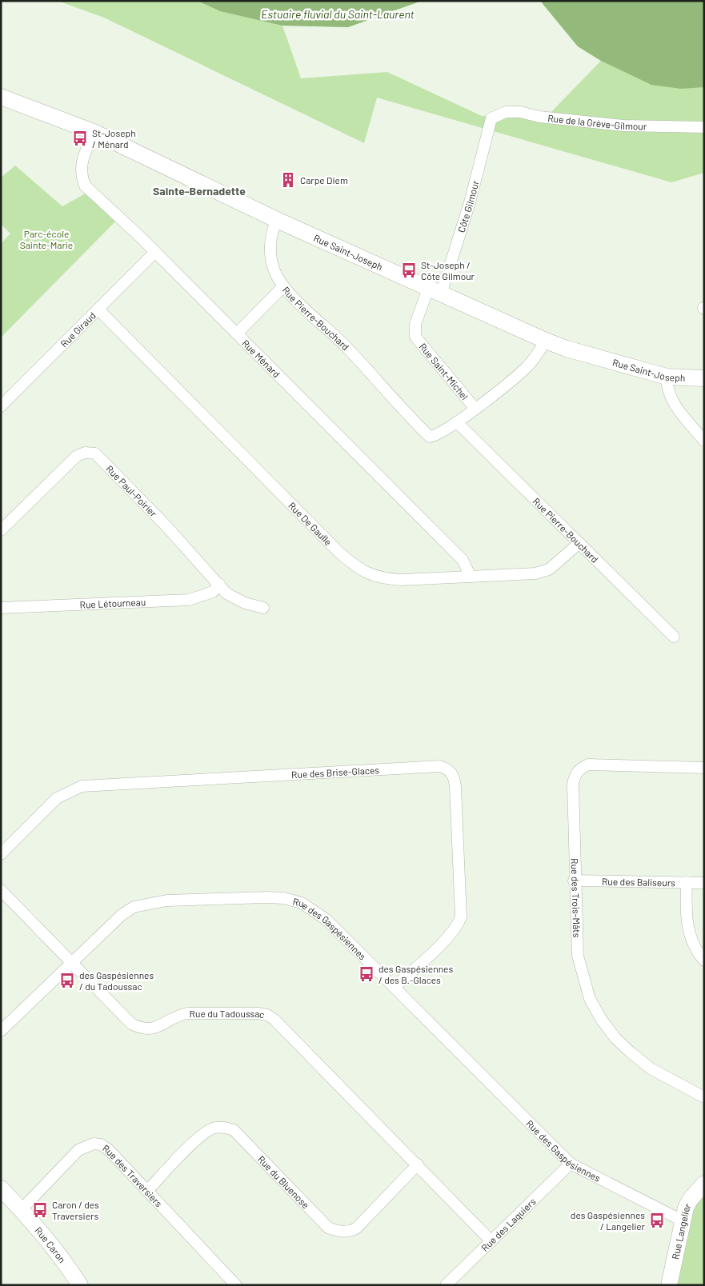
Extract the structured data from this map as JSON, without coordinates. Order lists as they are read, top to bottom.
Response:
{
  "streets": {
    "street": [
      "Rue de la Grève-Gilmour",
      "Côte Gilmour",
      "Rue Saint-Joseph",
      "Rue Pierre-Bouchard",
      "Rue Giraud",
      "Rue Ménard",
      "Rue Saint-Michel",
      "Rue Paul-Poirier",
      "Rue De Gaulle",
      "Rue Létourneau",
      "Rue des Brise-Glaces",
      "Rue des Baliseurs",
      "Rue des Trois-Mâts",
      "Rue des Gaspésiennes",
      "Rue du Tadoussac",
      "Rue des Traversiers",
      "Rue du Bluenose",
      "Rue des Laquiers",
      "Rue Langelier",
      "Rue Caron"
    ]
  },
  "crossings": [
    ["Rue de la Grève-Gilmour", "Côte Gilmour"],
    ["Côte Gilmour", "Rue Saint-Joseph"],
    ["Côte Gilmour", "Rue Saint-Michel"],
    ["Rue Saint-Joseph", "Rue Pierre-Bouchard"],
    ["Rue Saint-Joseph", "Rue Ménard"],
    ["Rue Saint-Joseph", "Rue Saint-Michel"],
    ["Rue Pierre-Bouchard", "Rue Saint-Michel"],
    ["Rue Pierre-Bouchard", "Rue De Gaulle"],
    ["Rue Giraud", "Rue Ménard"],
    ["Rue Giraud", "Rue De Gaulle"],
    ["Rue Ménard", "Rue De Gaulle"],
    ["Rue Paul-Poirier", "Rue Létourneau"],
    ["Rue des Brise-Glaces", "Rue des Gaspésiennes"],
    ["Rue des Baliseurs", "Rue des Trois-Mâts"],
    ["Rue des Gaspésiennes", "Rue du Tadoussac"],
    ["Rue des Gaspésiennes", "Rue des Laquiers"],
    ["Rue des Gaspésiennes", "Rue Langelier"],
    ["Rue du Tadoussac", "Rue du Bluenose"],
    ["Rue du Tadoussac", "Rue des Laquiers"],
    ["Rue des Traversiers", "Rue du Bluenose"],
    ["Rue des Traversiers", "Rue Caron"]
  ],
  "districts": ["Sainte-Bernadette"],
  "water": ["Estuaire fluvial du Saint-Laurent"],
  "parks": ["Parc-école Sainte-Marie"],
  "places": {
    "bus stop": [
      "St-Joseph / Ménard",
      "St-Joseph / Côte Gilmour",
      "des Gaspésiennes / des B.-Glaces",
      "des Gaspésiennes / du Tadoussac",
      "Caron / des Traversiers",
      "des Gaspésiennes / Langelier"
    ],
    "building": ["Carpe Diem"]
  }
}
